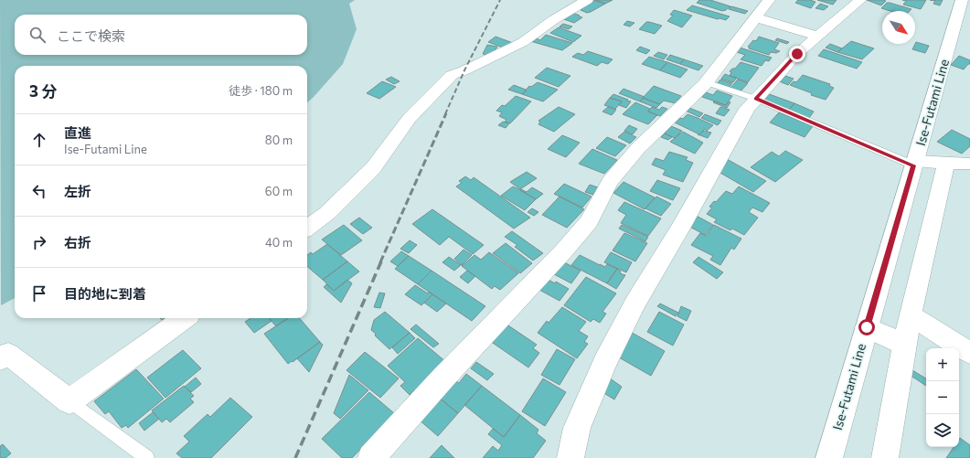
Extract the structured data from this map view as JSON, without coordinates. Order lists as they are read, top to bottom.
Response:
{
  "streets": {
    "street": ["Ise-Futami Line"]
  },
  "north": "bottom right",
  "page": {
    "search": "ここで検索",
    "heading": ["3 分", "徒歩 · 180 m"],
    "list": [
      ["直進", "Ise-Futami Line", "80 m"],
      ["左折", "60 m"],
      ["右折", "40 m"],
      "目的地に到着"
    ],
    "map_buttons": ["+", "−"]
  }
}
